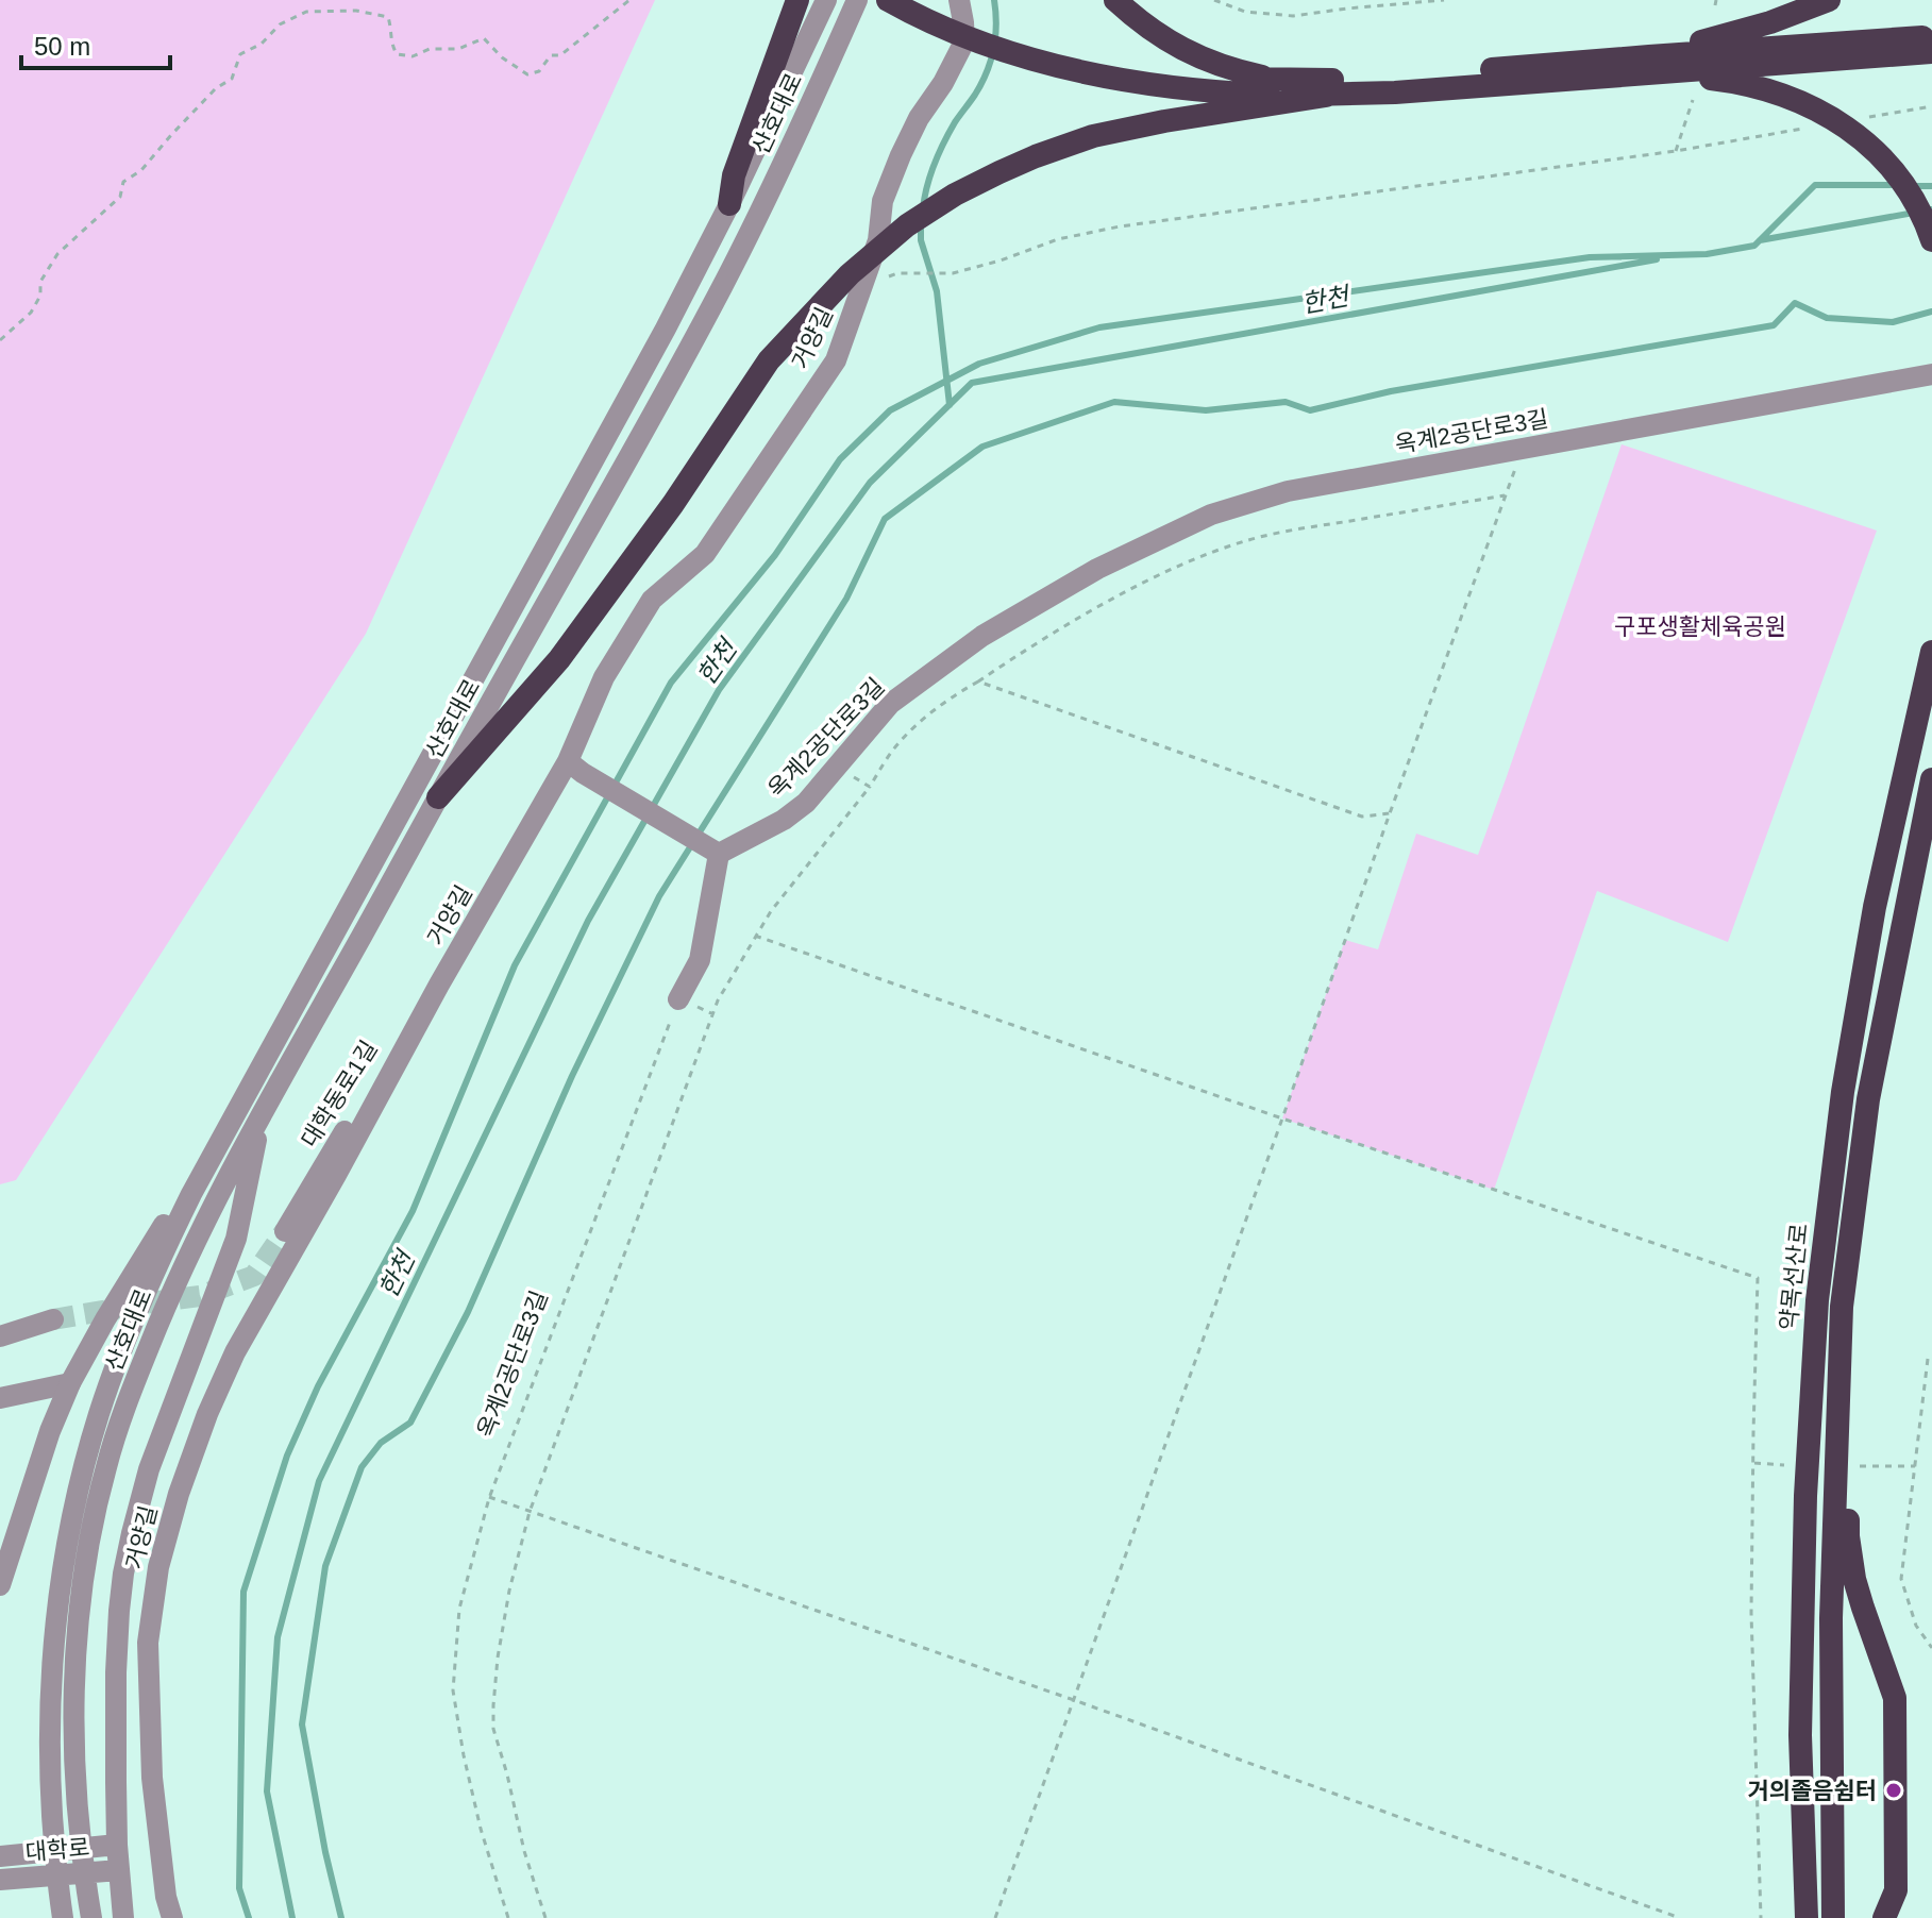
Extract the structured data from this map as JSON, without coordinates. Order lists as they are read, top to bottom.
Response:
{
  "streets": {
    "highway": ["약목선산로"],
    "street": [
      "산호대로",
      "거양길",
      "옥계2공단로3길",
      "대학동로1길",
      "대학로"
    ]
  },
  "crossings": [
    ["거양길", "대학동로1길"]
  ],
  "water": ["한천"],
  "parks": ["구포생활체육공원"],
  "places": ["거의졸음쉼터"],
  "scale_bar": "50 m"
}
